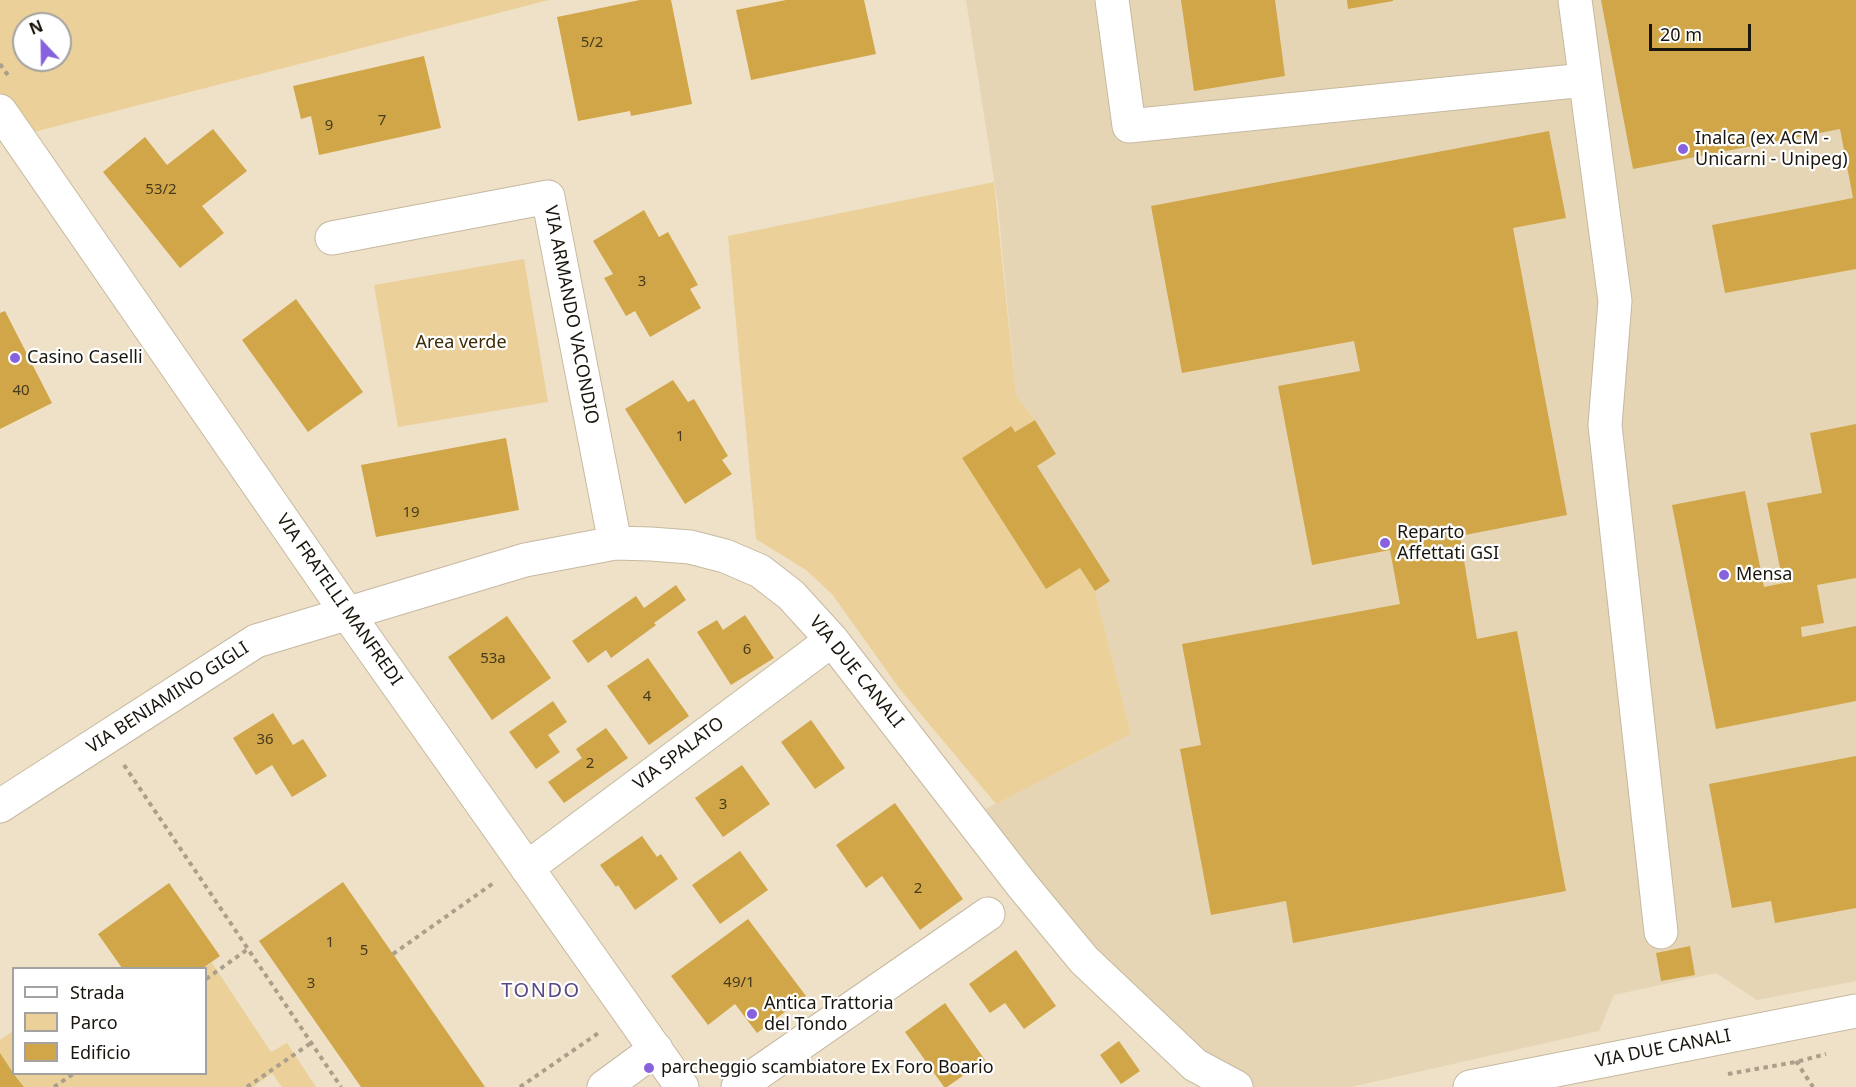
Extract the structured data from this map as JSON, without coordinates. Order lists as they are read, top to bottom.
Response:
{
  "streets": {
    "street": [
      "VIA ARMANDO VACONDIO",
      "VIA FRATELLI MANFREDI",
      "VIA DUE CANALI",
      "VIA BENIAMINO GIGLI",
      "VIA SPALATO"
    ]
  },
  "crossings": [
    ["VIA ARMANDO VACONDIO", "VIA DUE CANALI"],
    ["VIA FRATELLI MANFREDI", "VIA DUE CANALI"],
    ["VIA FRATELLI MANFREDI", "VIA BENIAMINO GIGLI"],
    ["VIA FRATELLI MANFREDI", "VIA SPALATO"],
    ["VIA DUE CANALI", "VIA BENIAMINO GIGLI"],
    ["VIA DUE CANALI", "VIA SPALATO"]
  ],
  "districts": ["TONDO"],
  "parks": ["Area verde"],
  "places": [
    "Inalca (ex ACM - Unicarni - Unipeg)",
    "Casino Caselli",
    "Reparto Affettati GSI",
    "Mensa",
    "Antica Trattoria del Tondo",
    "parcheggio scambiatore Ex Foro Boario"
  ],
  "house_numbers": [
    "5/2",
    "7",
    "9",
    "53/2",
    "3",
    "40",
    "1",
    "19",
    "6",
    "53a",
    "4",
    "36",
    "2",
    "3",
    "2",
    "1",
    "5",
    "49/1",
    "3"
  ],
  "legend": ["Strada", "Parco", "Edificio"],
  "scale_bar": "20 m",
  "north": "top"
}
